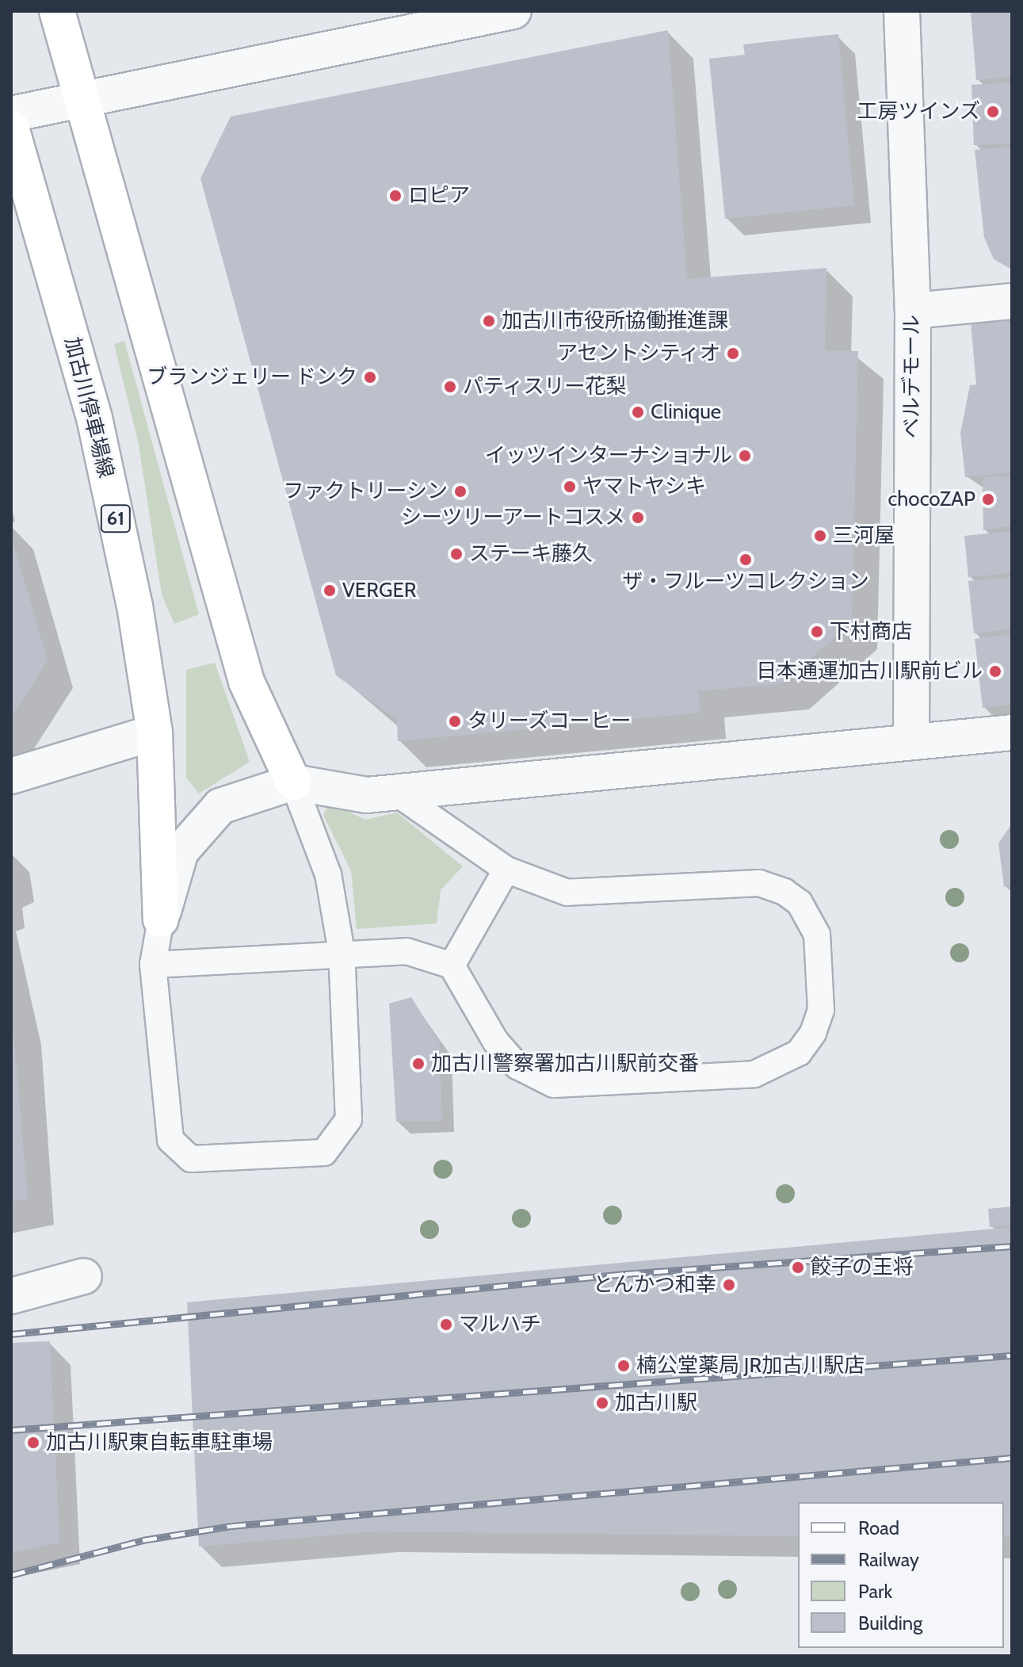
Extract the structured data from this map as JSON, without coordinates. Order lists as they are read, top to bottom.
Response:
{
  "streets": {
    "main road": ["加古川停車場線", "61"],
    "street": ["ベルデモール"]
  },
  "places": [
    "工房ツインズ",
    "ロピア",
    "加古川市役所協働推進課",
    "アセントシティオ",
    "ブランジェリー ドンク",
    "パティスリー花梨",
    "Clinique",
    "イッツインターナショナル",
    "ヤマトヤシキ",
    "ファクトリーシン",
    "chocoZAP",
    "シーツリーアートコスメ",
    "三河屋",
    "ステーキ藤久",
    "ザ・フルーツコレクション",
    "VERGER",
    "下村商店",
    "日本通運加古川駅前ビル",
    "タリーズコーヒー",
    "加古川警察署加古川駅前交番",
    "餃子の王将",
    "とんかつ和幸",
    "マルハチ",
    "楠公堂薬局 JR加古川駅店",
    "加古川駅",
    "加古川駅東自転車駐車場"
  ],
  "legend": [
    "Road",
    "Railway",
    "Park",
    "Building"
  ]
}
